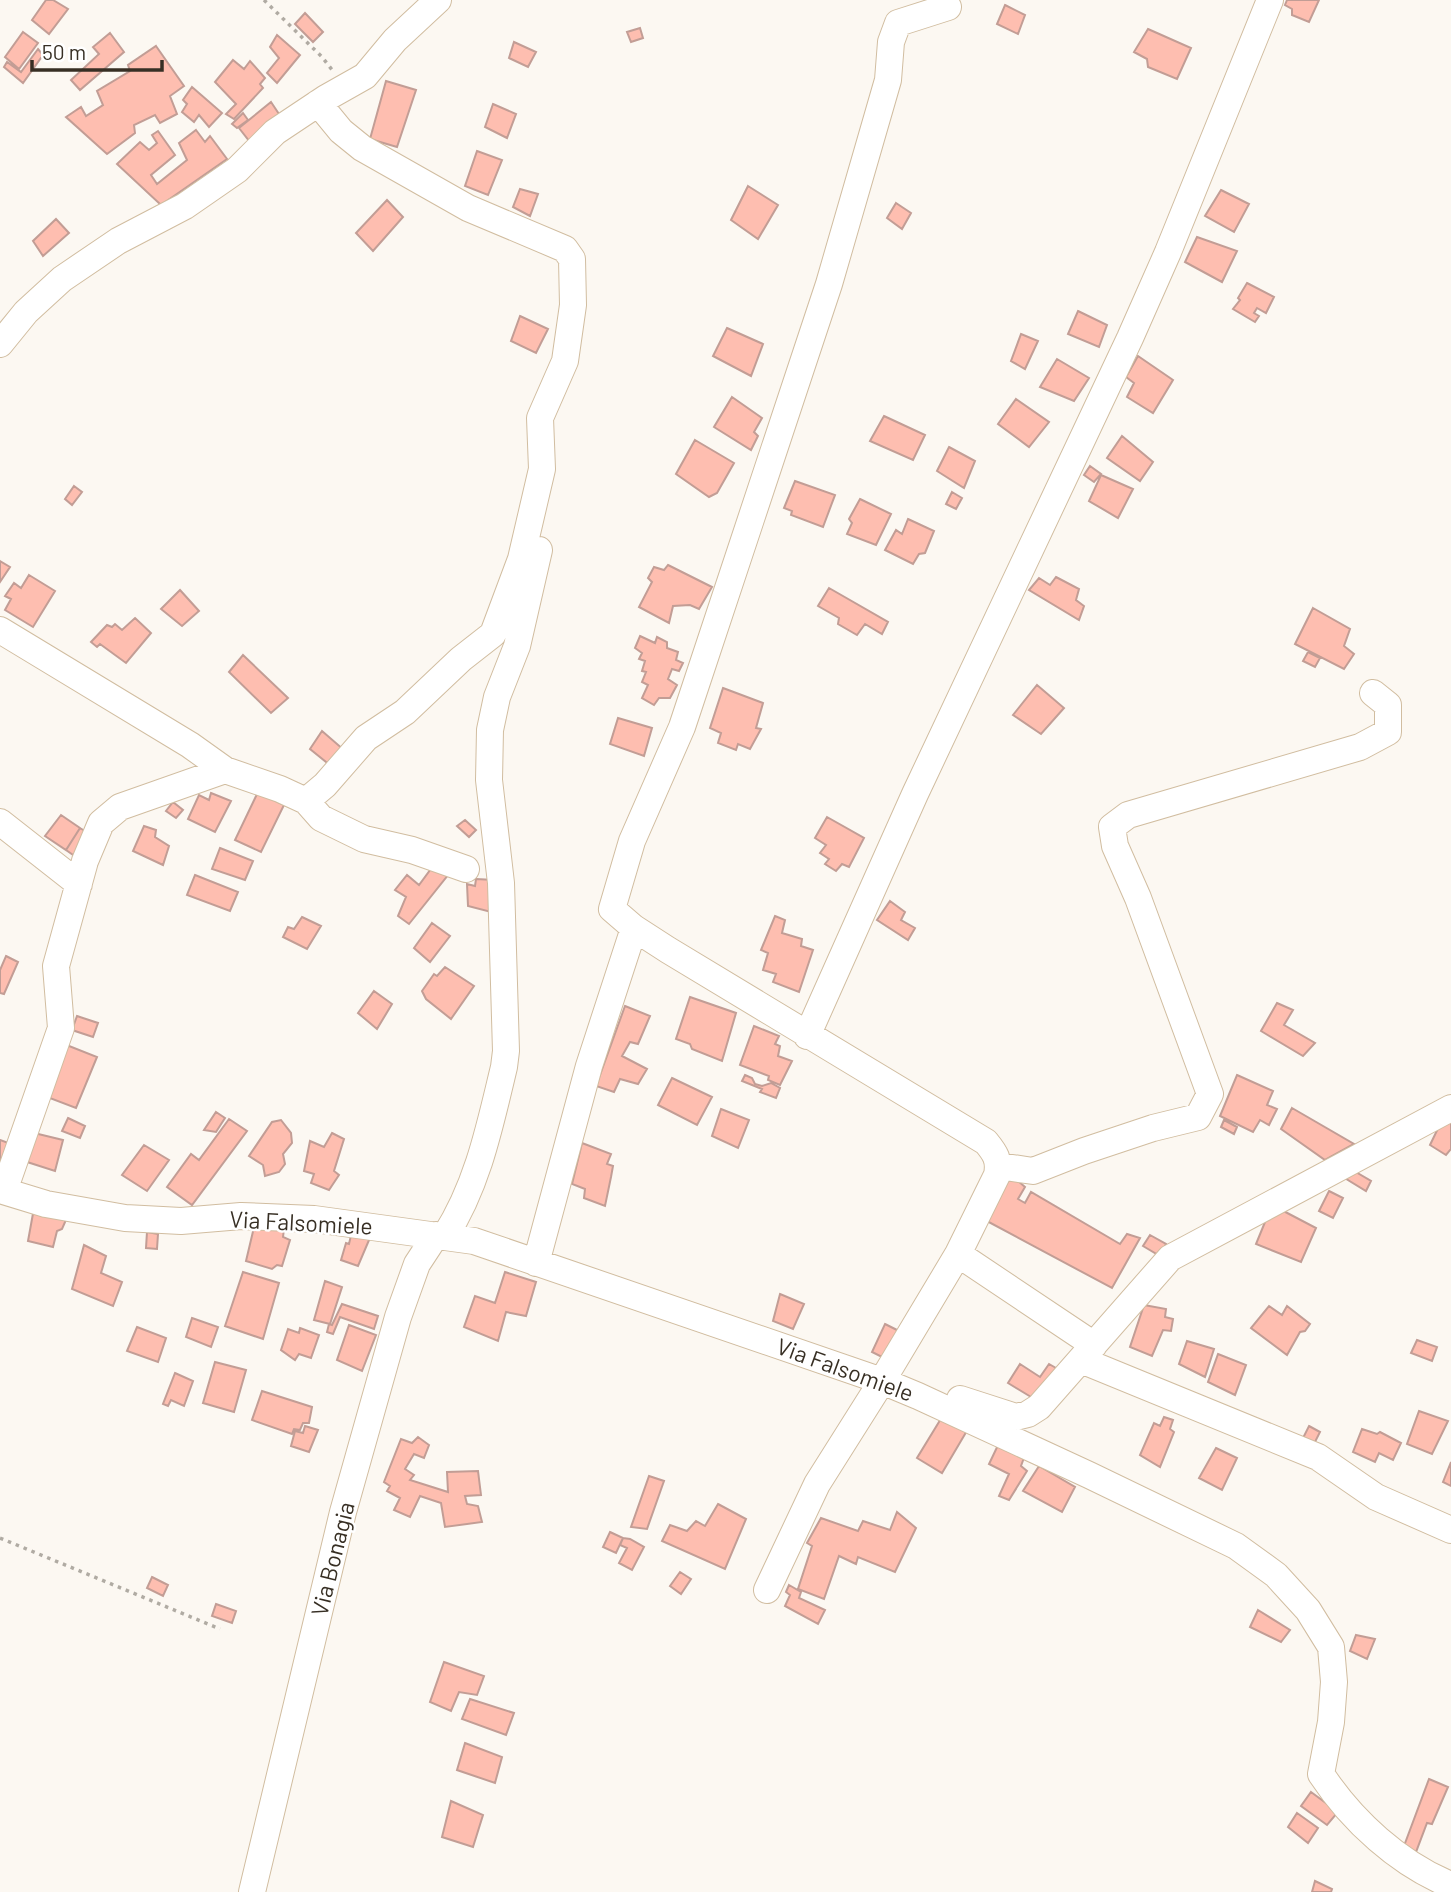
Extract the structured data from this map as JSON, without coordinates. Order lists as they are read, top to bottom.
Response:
{
  "streets": {
    "street": ["Via Falsomiele", "Via Bonagia"]
  },
  "crossings": [
    ["Via Falsomiele", "Via Bonagia"]
  ],
  "scale_bar": "50 m"
}
